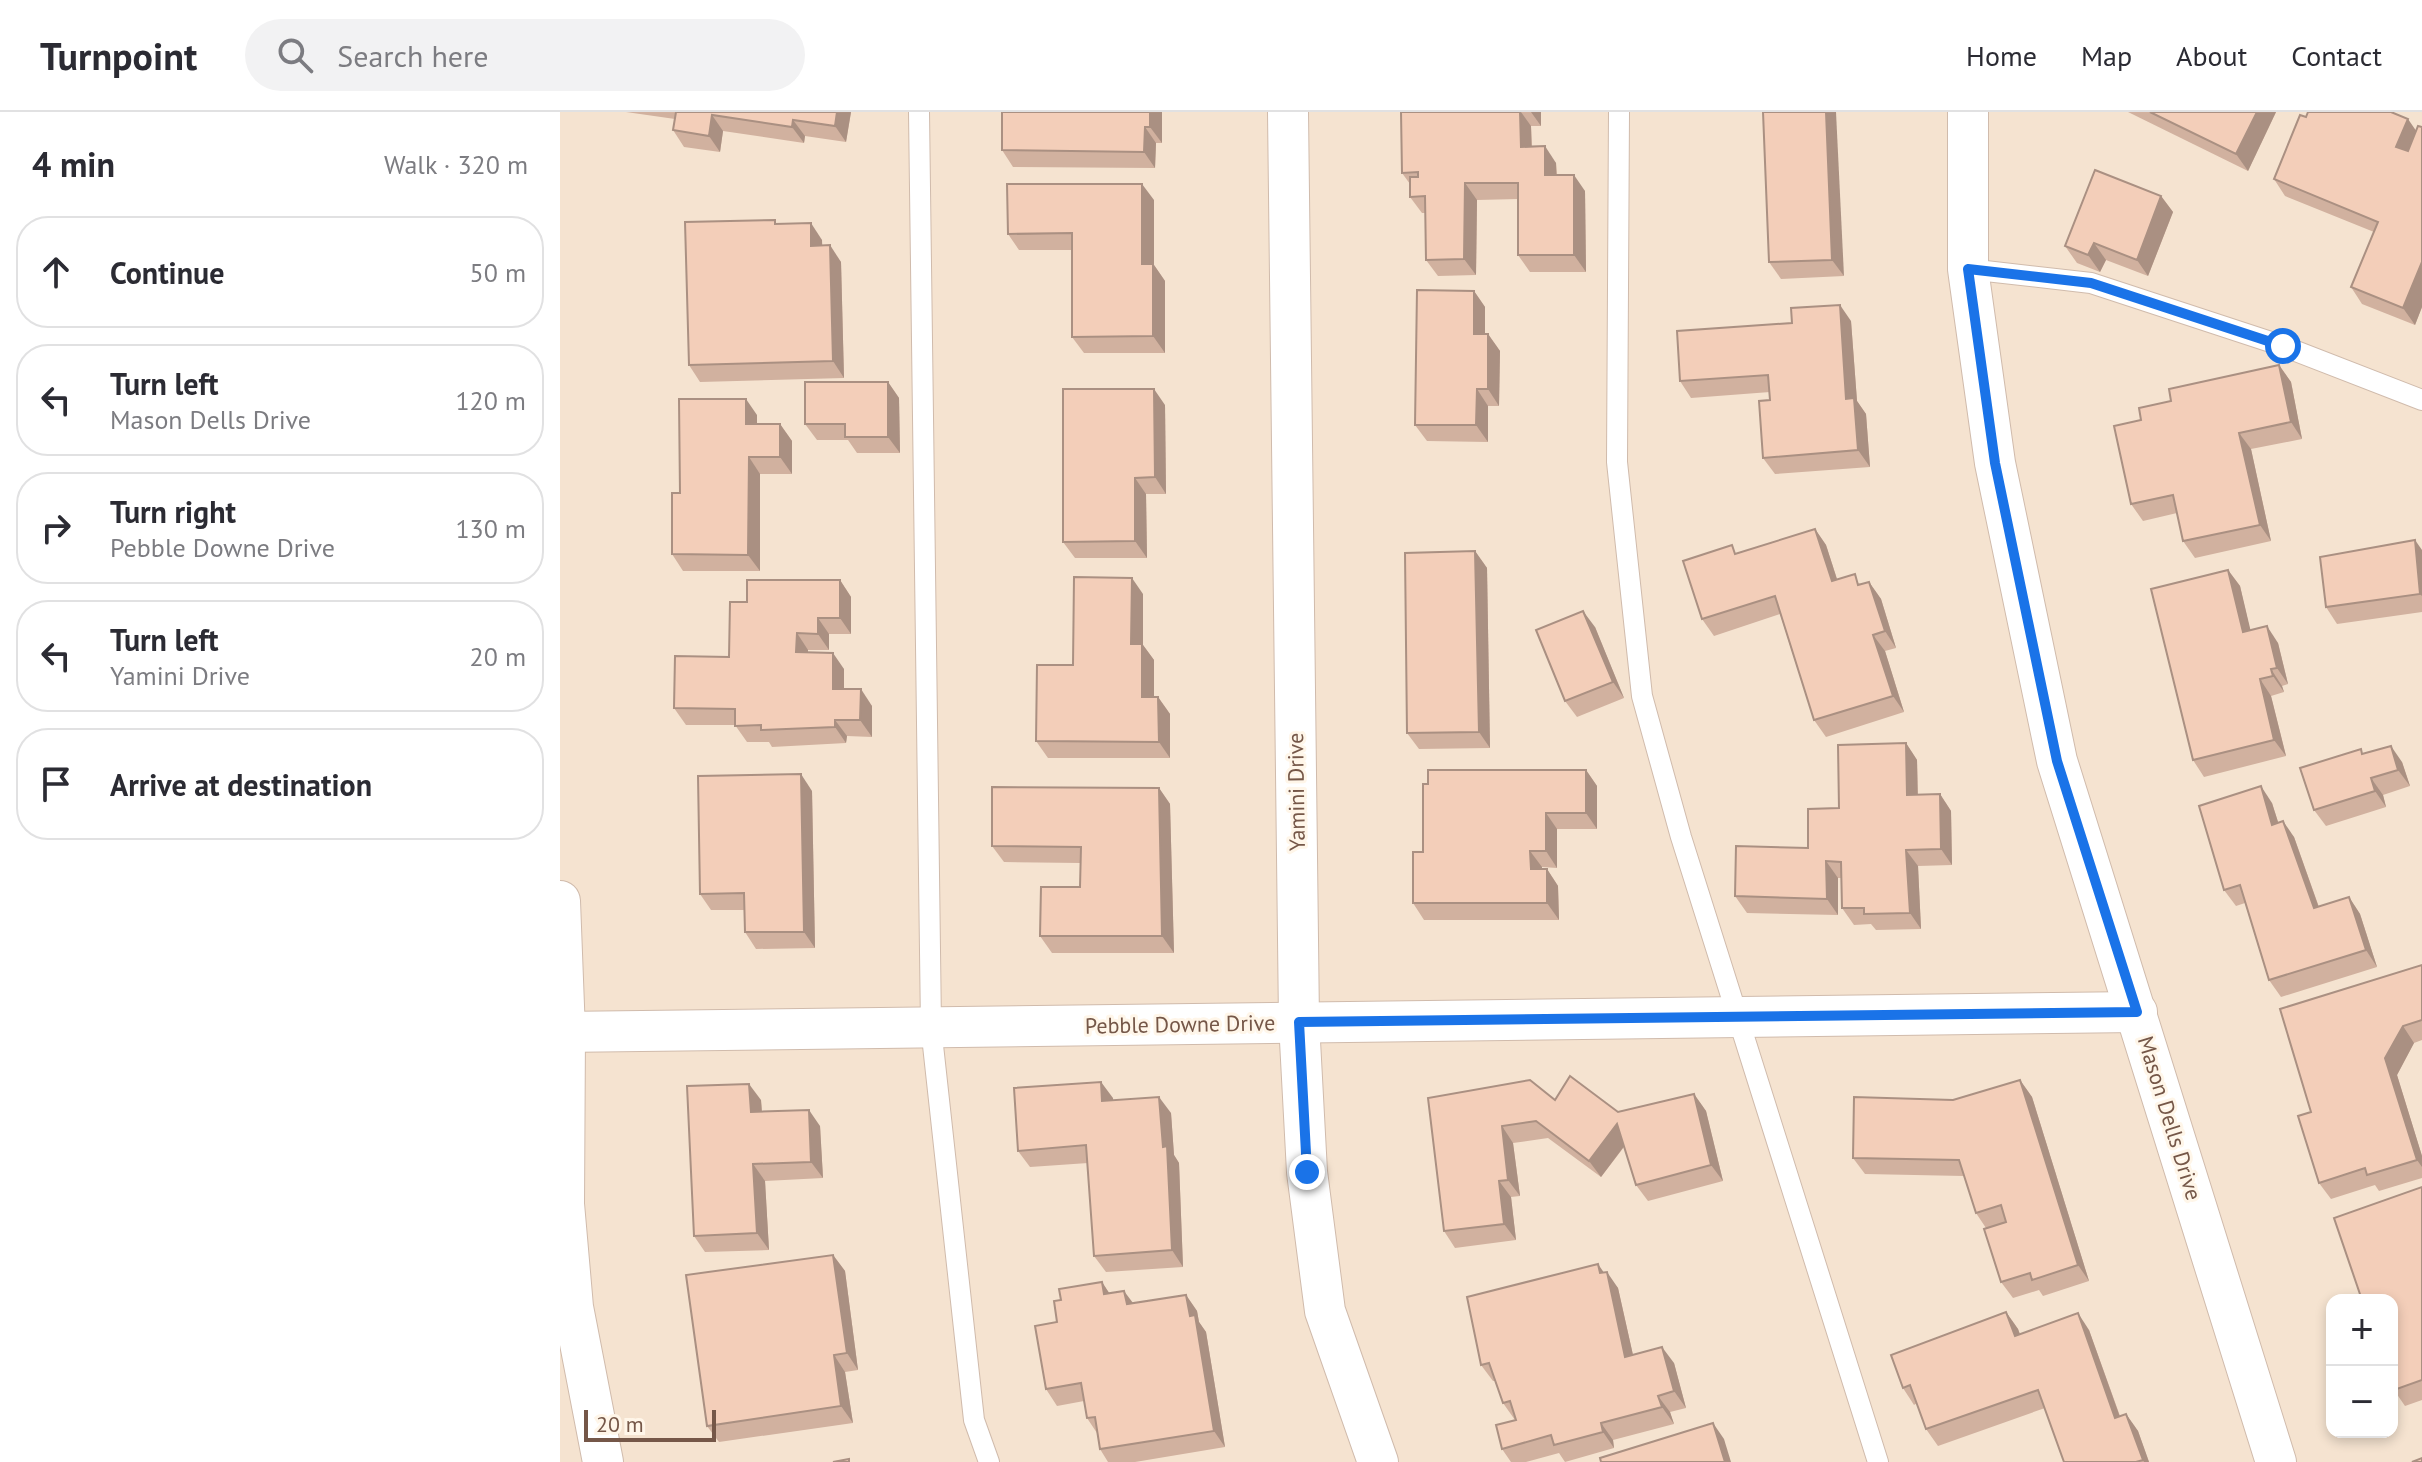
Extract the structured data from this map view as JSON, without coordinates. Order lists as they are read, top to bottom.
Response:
{
  "streets": {
    "street": ["Yamini Drive", "Pebble Downe Drive", "Mason Dells Drive"]
  },
  "crossings": [
    ["Yamini Drive", "Pebble Downe Drive"],
    ["Pebble Downe Drive", "Mason Dells Drive"]
  ],
  "scale_bar": "20 m",
  "page": {
    "header": "Turnpoint",
    "search": "Search here",
    "nav": [
      "Home",
      "Map",
      "About",
      "Contact"
    ],
    "heading": ["4 min", "Walk · 320 m"],
    "list": [
      ["Continue", "50 m"],
      ["Turn left", "Mason Dells Drive", "120 m"],
      ["Turn right", "Pebble Downe Drive", "130 m"],
      ["Turn left", "Yamini Drive", "20 m"],
      "Arrive at destination"
    ],
    "map_buttons": ["+", "−"],
    "scale": "20 m"
  }
}
